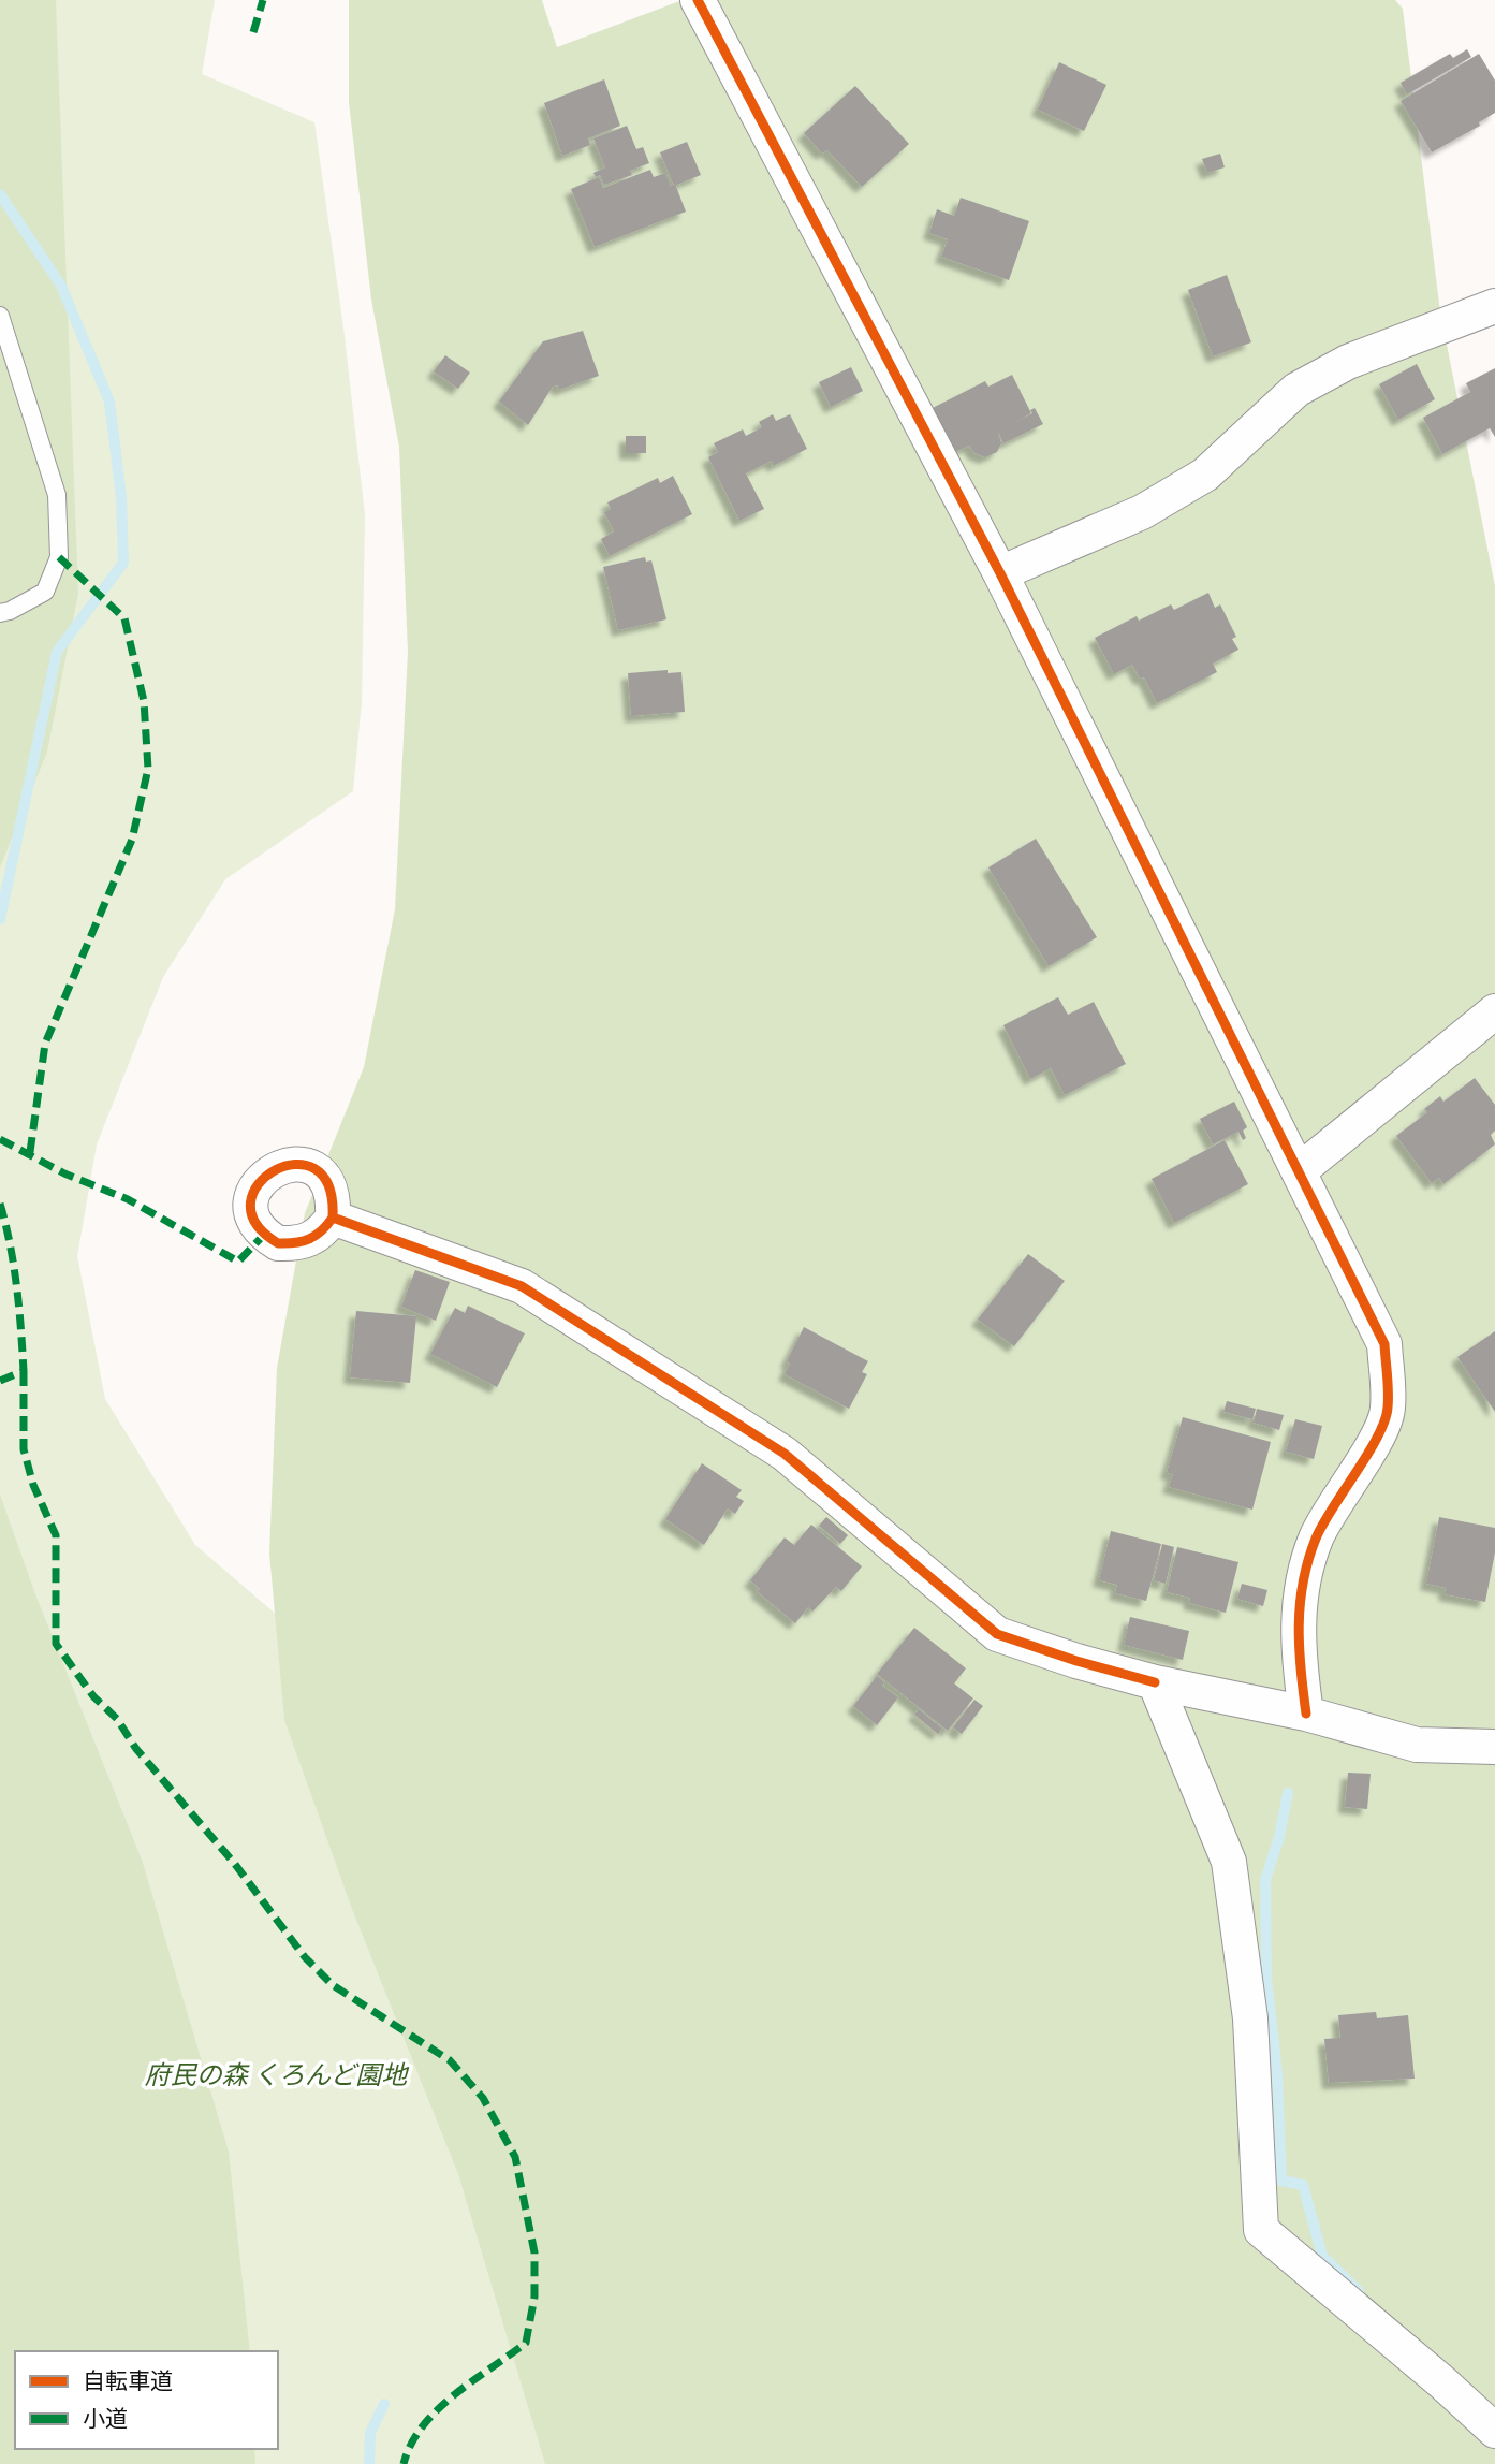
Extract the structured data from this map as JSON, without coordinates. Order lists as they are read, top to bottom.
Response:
{
  "parks": ["府民の森 くろんど園地"],
  "legend": ["自転車道", "小道"]
}
